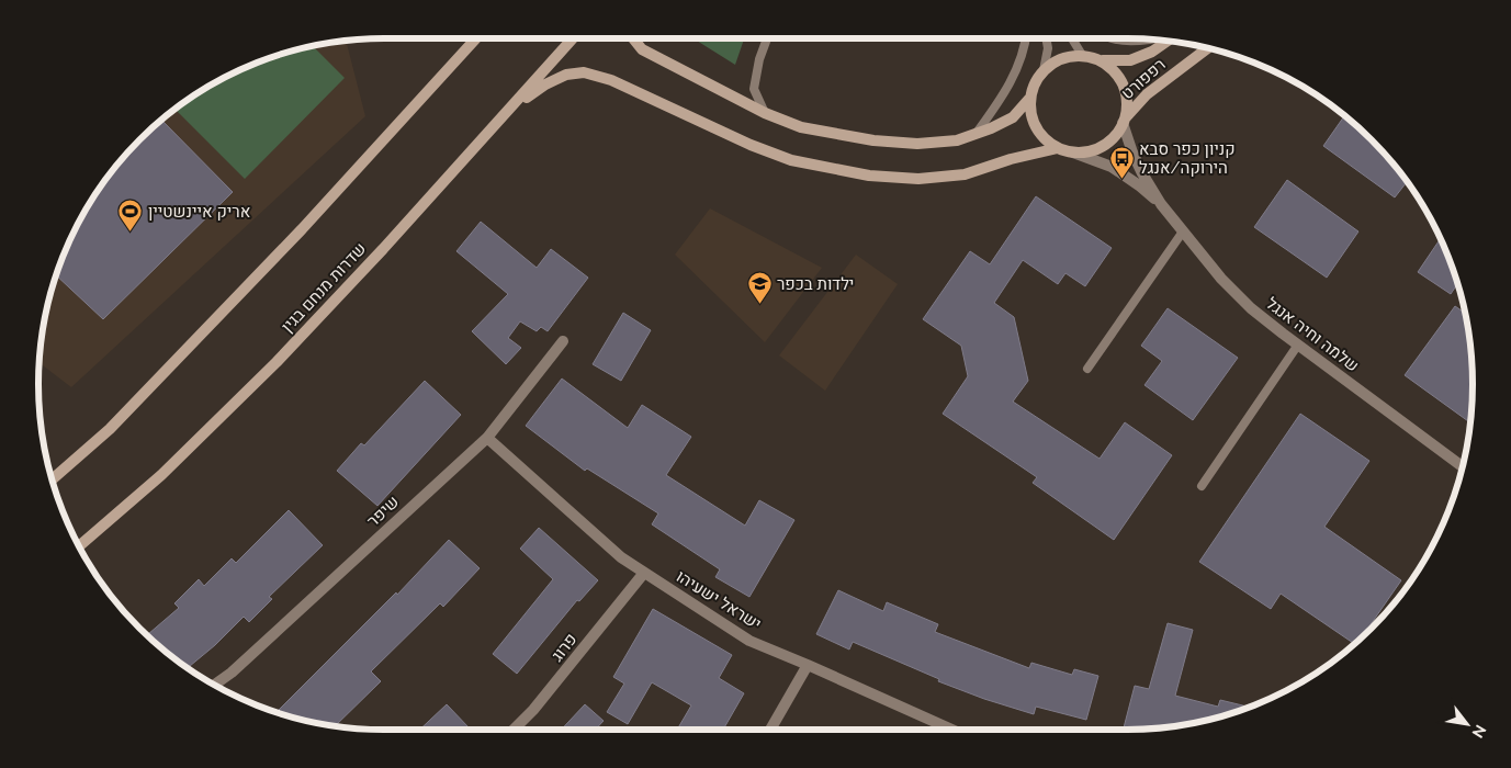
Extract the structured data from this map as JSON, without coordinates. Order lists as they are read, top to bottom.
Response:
{
  "streets": {
    "main road": ["רפפורט", "שדרות מנחם בגין"],
    "street": [
      "שלמה וחיה אנגל",
      "שיפר",
      "ישראל ישעיהו",
      "פרוג"
    ]
  },
  "crossings": [
    ["רפפורט", "שלמה וחיה אנגל"],
    ["שיפר", "ישראל ישעיהו"],
    ["ישראל ישעיהו", "פרוג"]
  ],
  "places": {
    "bus stop": ["קניון כפר סבא הירוקה/אנגל"],
    "sports": ["אריק איינשטיין"],
    "school or university": ["ילדות בכפר"]
  },
  "north": "bottom right"
}
